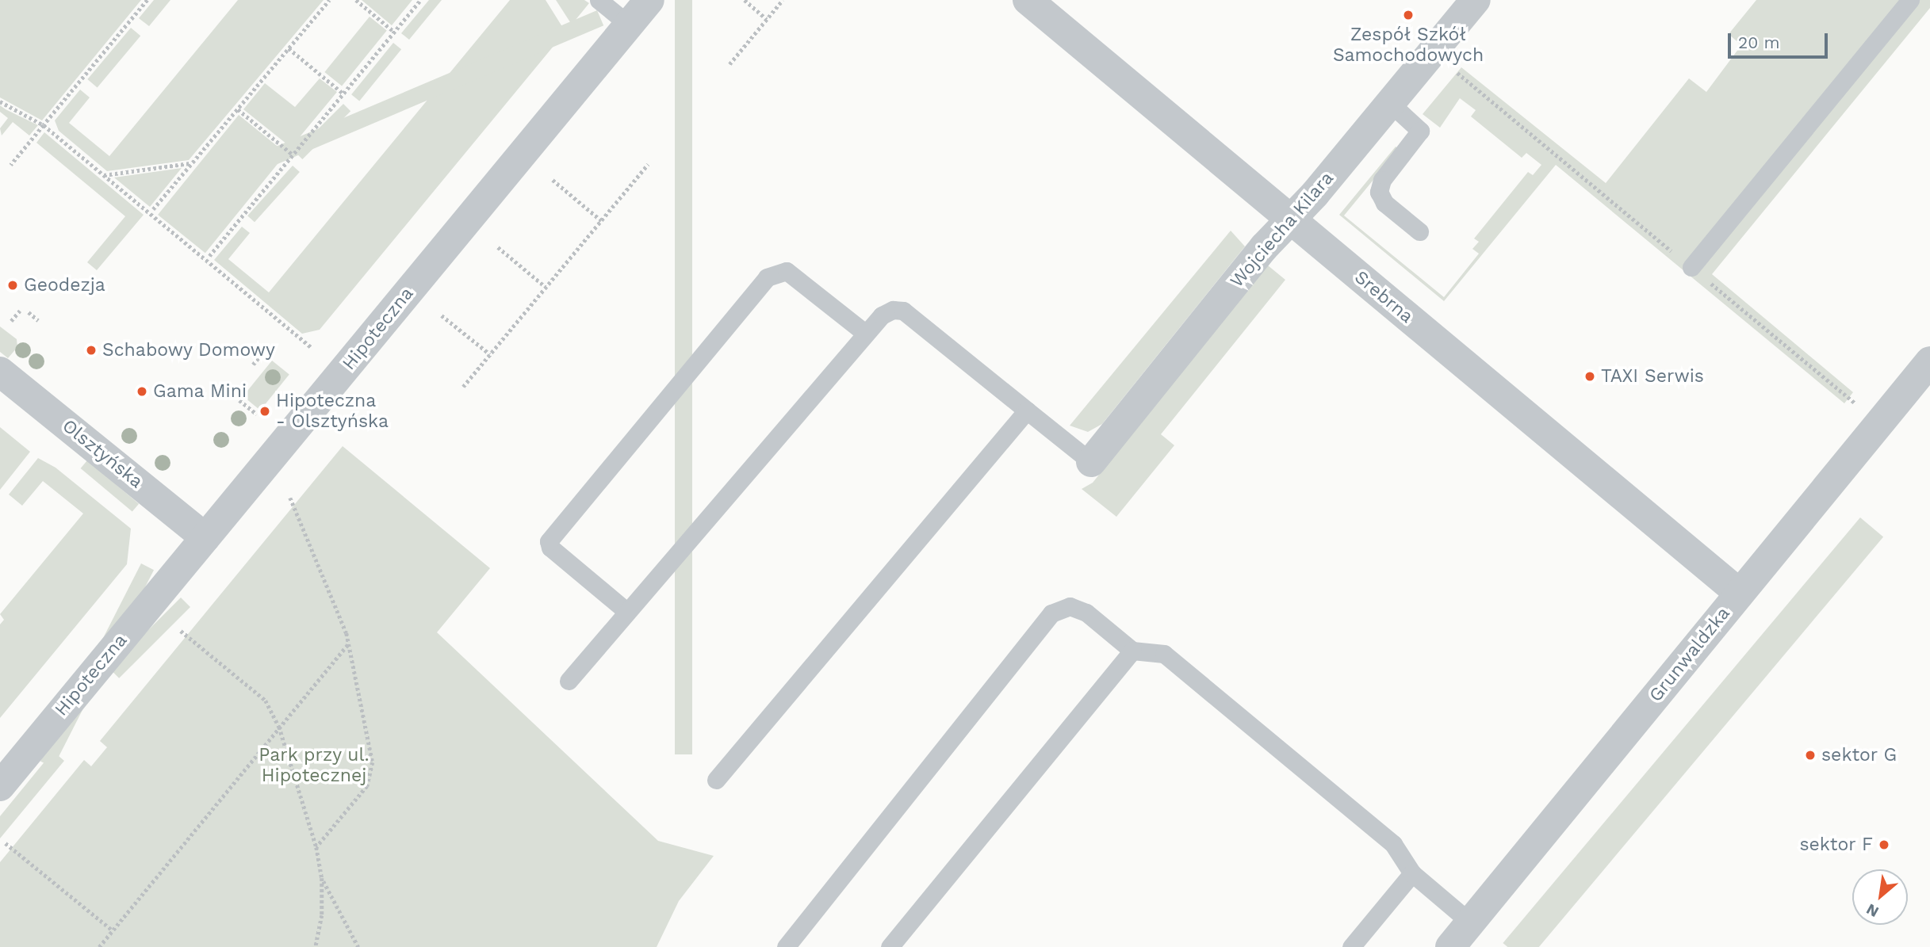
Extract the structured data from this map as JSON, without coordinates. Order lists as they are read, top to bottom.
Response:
{
  "streets": {
    "street": [
      "Wojciecha Kilara",
      "Srebrna",
      "Hipoteczna",
      "Olsztyńska",
      "Grunwaldzka"
    ]
  },
  "crossings": [
    ["Wojciecha Kilara", "Srebrna"],
    ["Srebrna", "Grunwaldzka"],
    ["Hipoteczna", "Olsztyńska"]
  ],
  "parks": ["Park przy ul. Hipotecznej"],
  "places": [
    "Zespół Szkół Samochodowych",
    "Geodezja",
    "Schabowy Domowy",
    "TAXI Serwis",
    "Gama Mini",
    "Hipoteczna - Olsztyńska",
    "sektor G",
    "sektor F"
  ],
  "scale_bar": "20 m",
  "north": "bottom left"
}
